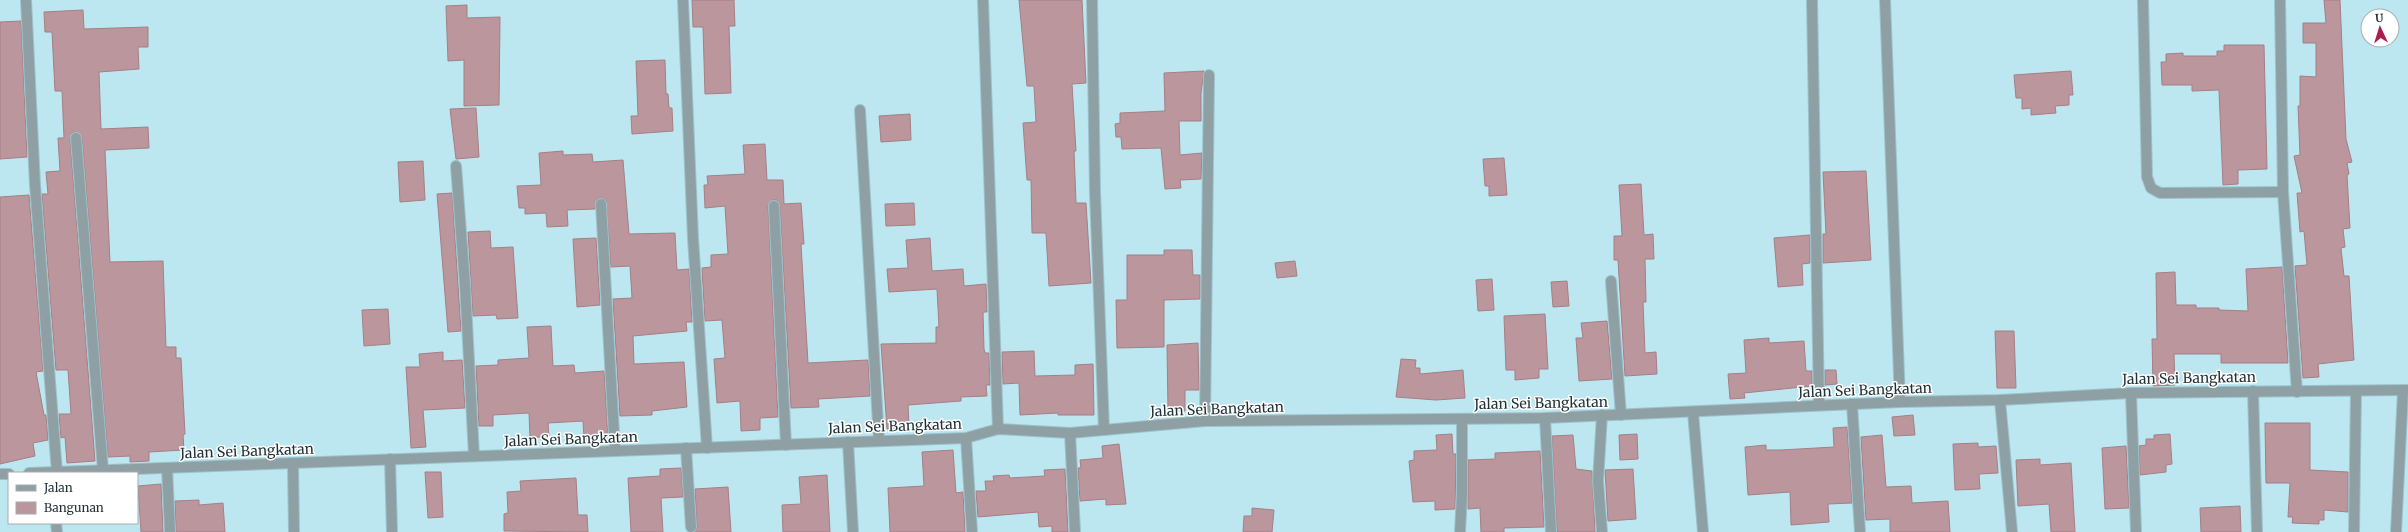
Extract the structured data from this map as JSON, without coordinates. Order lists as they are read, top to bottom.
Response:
{
  "streets": {
    "street": ["Jalan Sei Bangkatan"]
  },
  "legend": ["Jalan", "Bangunan"],
  "north": "top"
}
